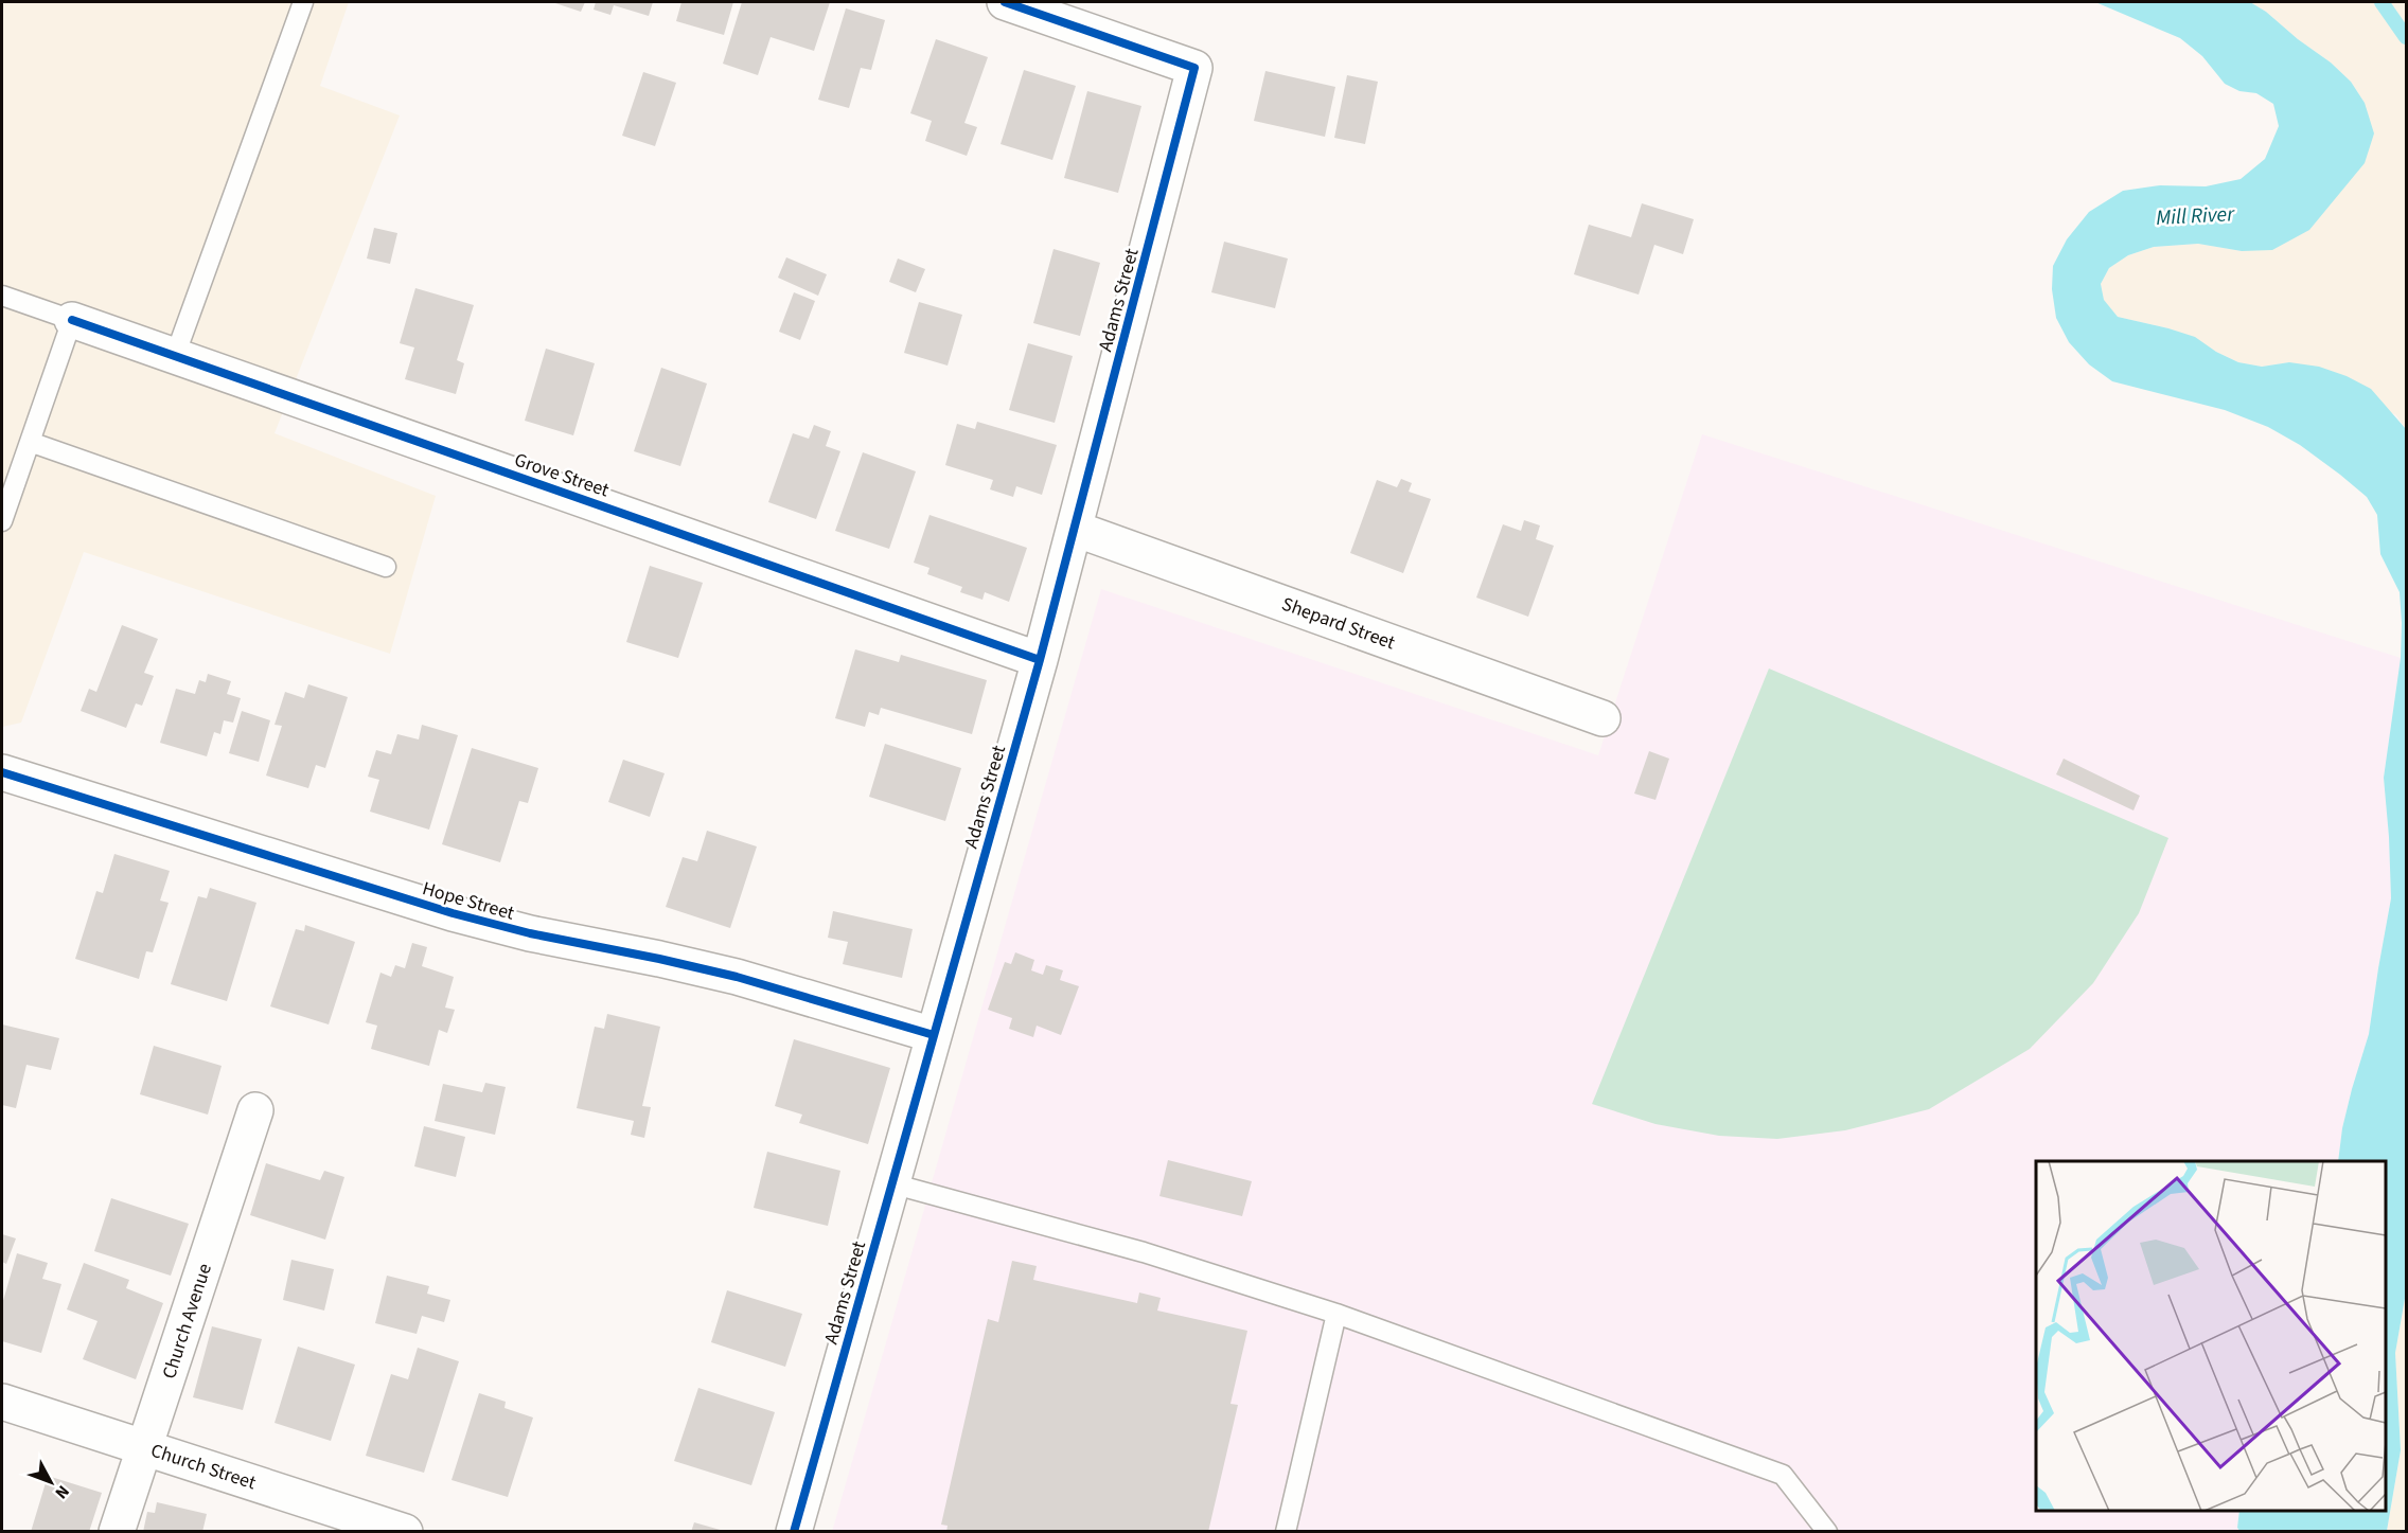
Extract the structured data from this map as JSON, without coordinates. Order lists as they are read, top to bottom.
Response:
{
  "streets": {
    "street": [
      "Adams Street",
      "Grove Street",
      "Shepard Street",
      "Hope Street",
      "Church Avenue",
      "Church Street"
    ]
  },
  "crossings": [
    ["Adams Street", "Grove Street"],
    ["Adams Street", "Shepard Street"],
    ["Adams Street", "Hope Street"],
    ["Church Avenue", "Church Street"]
  ],
  "water": ["Mill River"],
  "north": "bottom right"
}
